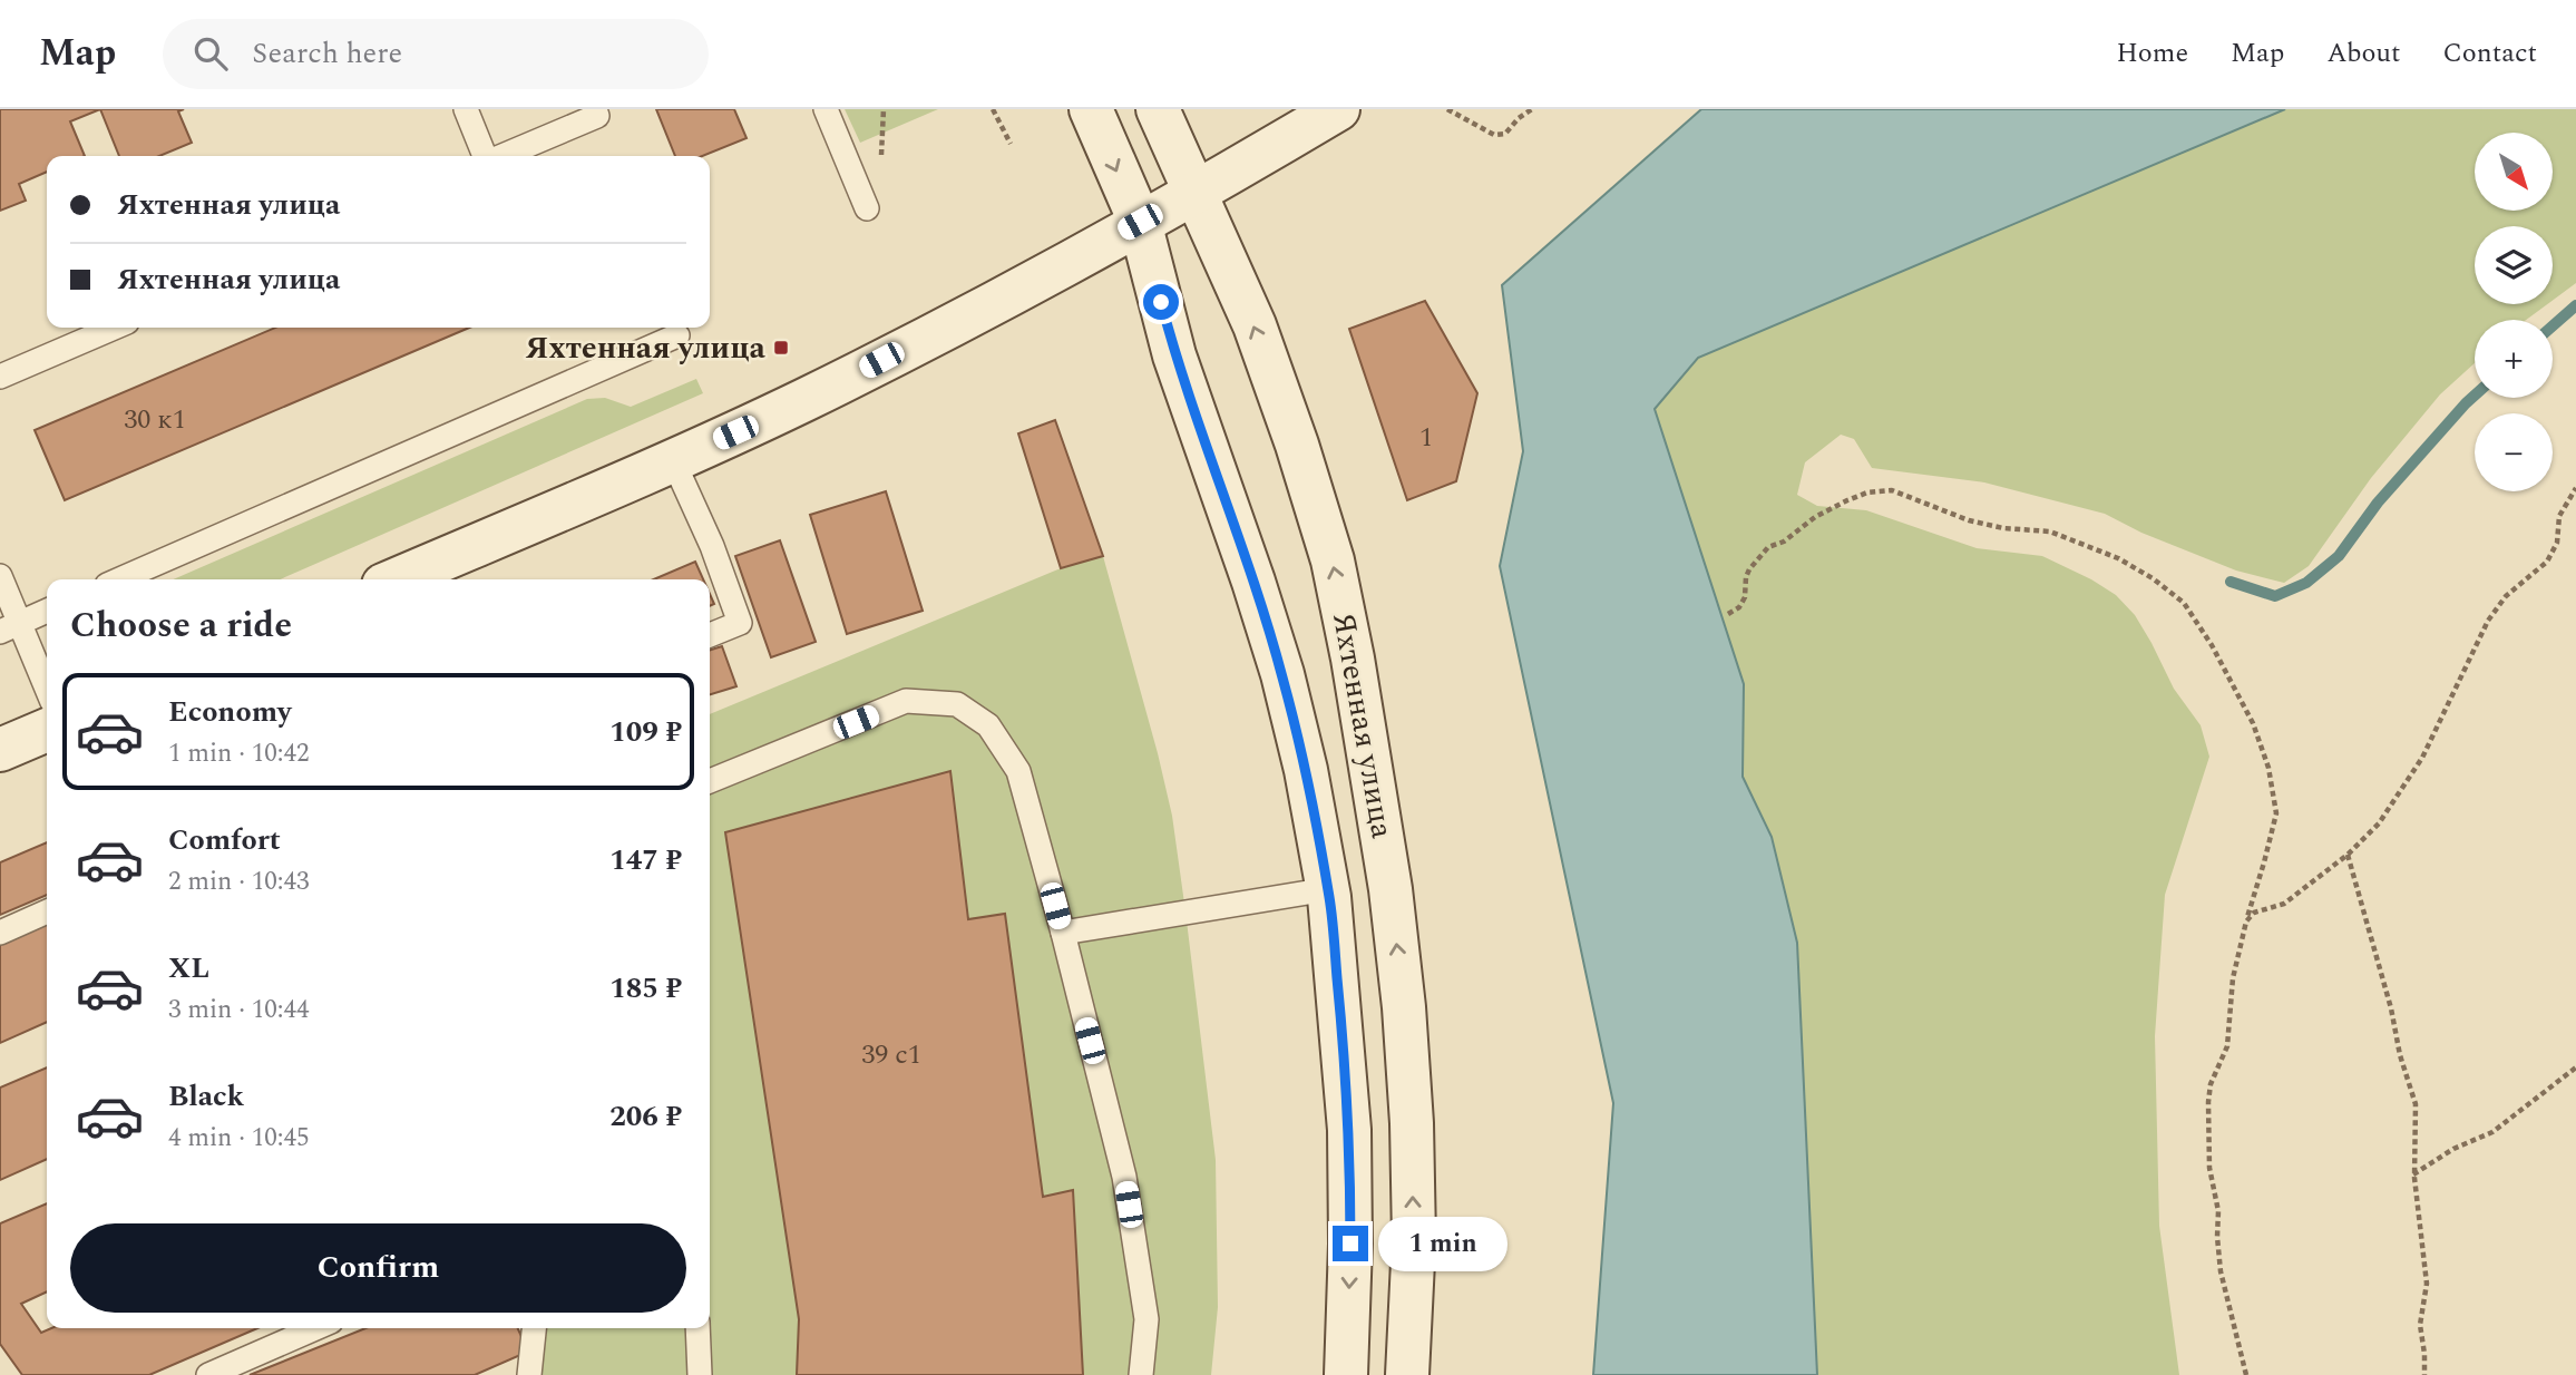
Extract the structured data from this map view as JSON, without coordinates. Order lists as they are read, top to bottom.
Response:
{
  "streets": {
    "main road": ["Яхтенная улица"]
  },
  "places": {
    "transit": ["Яхтенная улица"]
  },
  "house_numbers": ["30 к1", "1", "39 с1"],
  "north": "bottom right",
  "page": {
    "header": "Map",
    "search": "Search here",
    "nav": [
      "Home",
      "Map",
      "About",
      "Contact"
    ],
    "map_buttons": ["+", "−"],
    "banner": ["Яхтенная улица", "Яхтенная улица"],
    "heading": "Choose a ride",
    "list": [
      {
        "name": "Economy",
        "note": "1 min · 10:42",
        "value": "109 ₽"
      },
      {
        "name": "Comfort",
        "note": "2 min · 10:43",
        "value": "147 ₽"
      },
      {
        "name": "XL",
        "note": "3 min · 10:44",
        "value": "185 ₽"
      },
      {
        "name": "Black",
        "note": "4 min · 10:45",
        "value": "206 ₽"
      }
    ],
    "buttons": "Confirm",
    "bubble": "1 min"
  }
}
